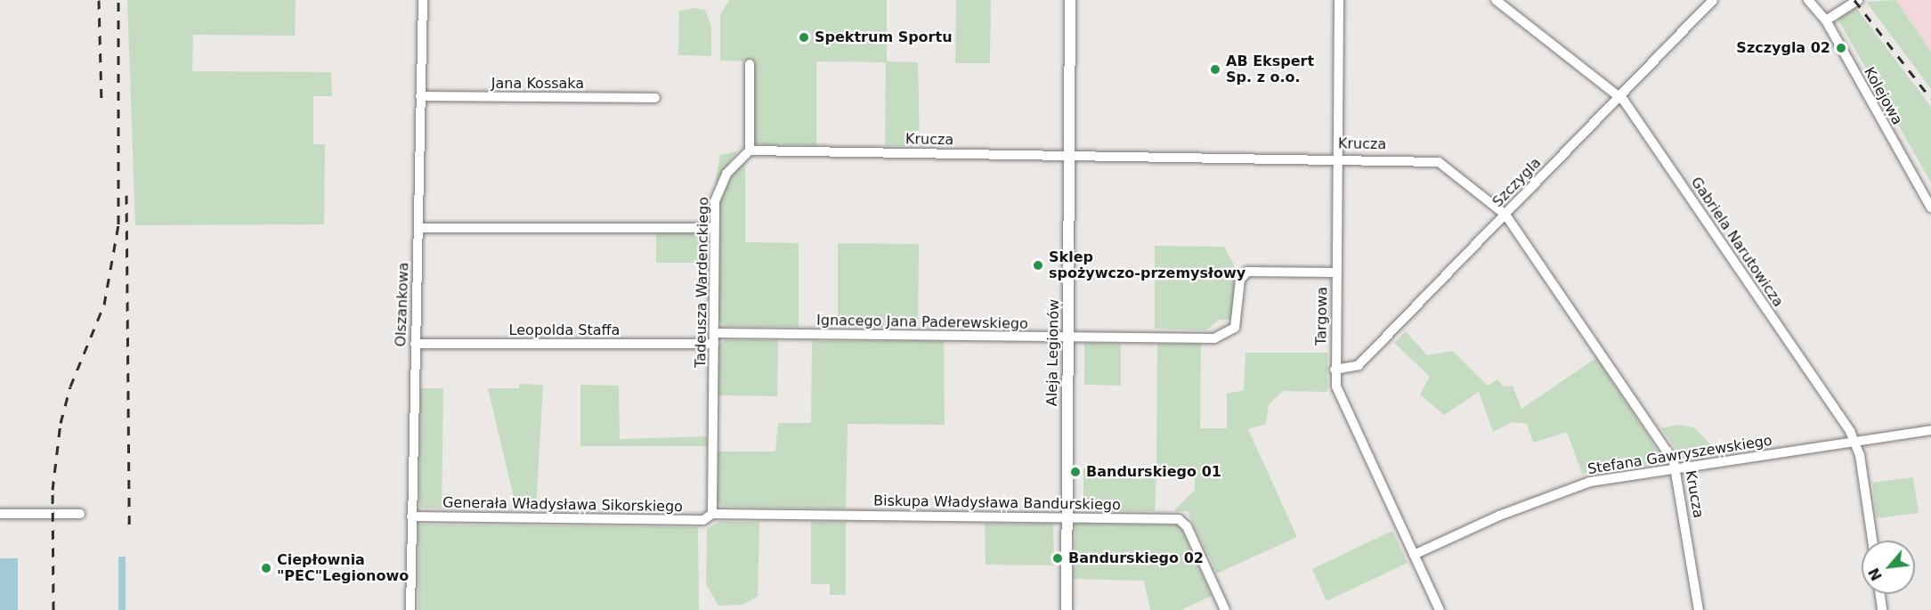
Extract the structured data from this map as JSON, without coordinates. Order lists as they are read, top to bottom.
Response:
{
  "streets": {
    "street": [
      "Jana Kossaka",
      "Kolejowa",
      "Krucza",
      "Szczygla",
      "Gabriela Narutowicza",
      "Tadeusza Wardenckiego",
      "Olszankowa",
      "Targowa",
      "Ignacego Jana Paderewskiego",
      "Leopolda Staffa",
      "Aleja Legionów",
      "Stefana Gawryszewskiego",
      "Biskupa Władysława Bandurskiego",
      "Generała Władysława Sikorskiego"
    ]
  },
  "crossings": [
    ["Jana Kossaka", "Olszankowa"],
    ["Krucza", "Szczygla"],
    ["Krucza", "Tadeusza Wardenckiego"],
    ["Krucza", "Targowa"],
    ["Krucza", "Aleja Legionów"],
    ["Krucza", "Stefana Gawryszewskiego"],
    ["Szczygla", "Gabriela Narutowicza"],
    ["Szczygla", "Targowa"],
    ["Gabriela Narutowicza", "Stefana Gawryszewskiego"],
    ["Tadeusza Wardenckiego", "Ignacego Jana Paderewskiego"],
    ["Tadeusza Wardenckiego", "Leopolda Staffa"],
    ["Tadeusza Wardenckiego", "Biskupa Władysława Bandurskiego"],
    ["Tadeusza Wardenckiego", "Generała Władysława Sikorskiego"],
    ["Olszankowa", "Leopolda Staffa"],
    ["Olszankowa", "Generała Władysława Sikorskiego"],
    ["Targowa", "Ignacego Jana Paderewskiego"],
    ["Targowa", "Stefana Gawryszewskiego"],
    ["Ignacego Jana Paderewskiego", "Leopolda Staffa"],
    ["Ignacego Jana Paderewskiego", "Aleja Legionów"],
    ["Aleja Legionów", "Biskupa Władysława Bandurskiego"],
    ["Biskupa Władysława Bandurskiego", "Generała Władysława Sikorskiego"]
  ],
  "places": [
    "Spektrum Sportu",
    "Szczygla 02",
    "AB Ekspert Sp. z o.o.",
    "Sklep spożywczo-przemysłowy",
    "Bandurskiego 01",
    "Bandurskiego 02",
    "Ciepłownia \"PEC\"Legionowo"
  ],
  "north": "bottom left"
}
